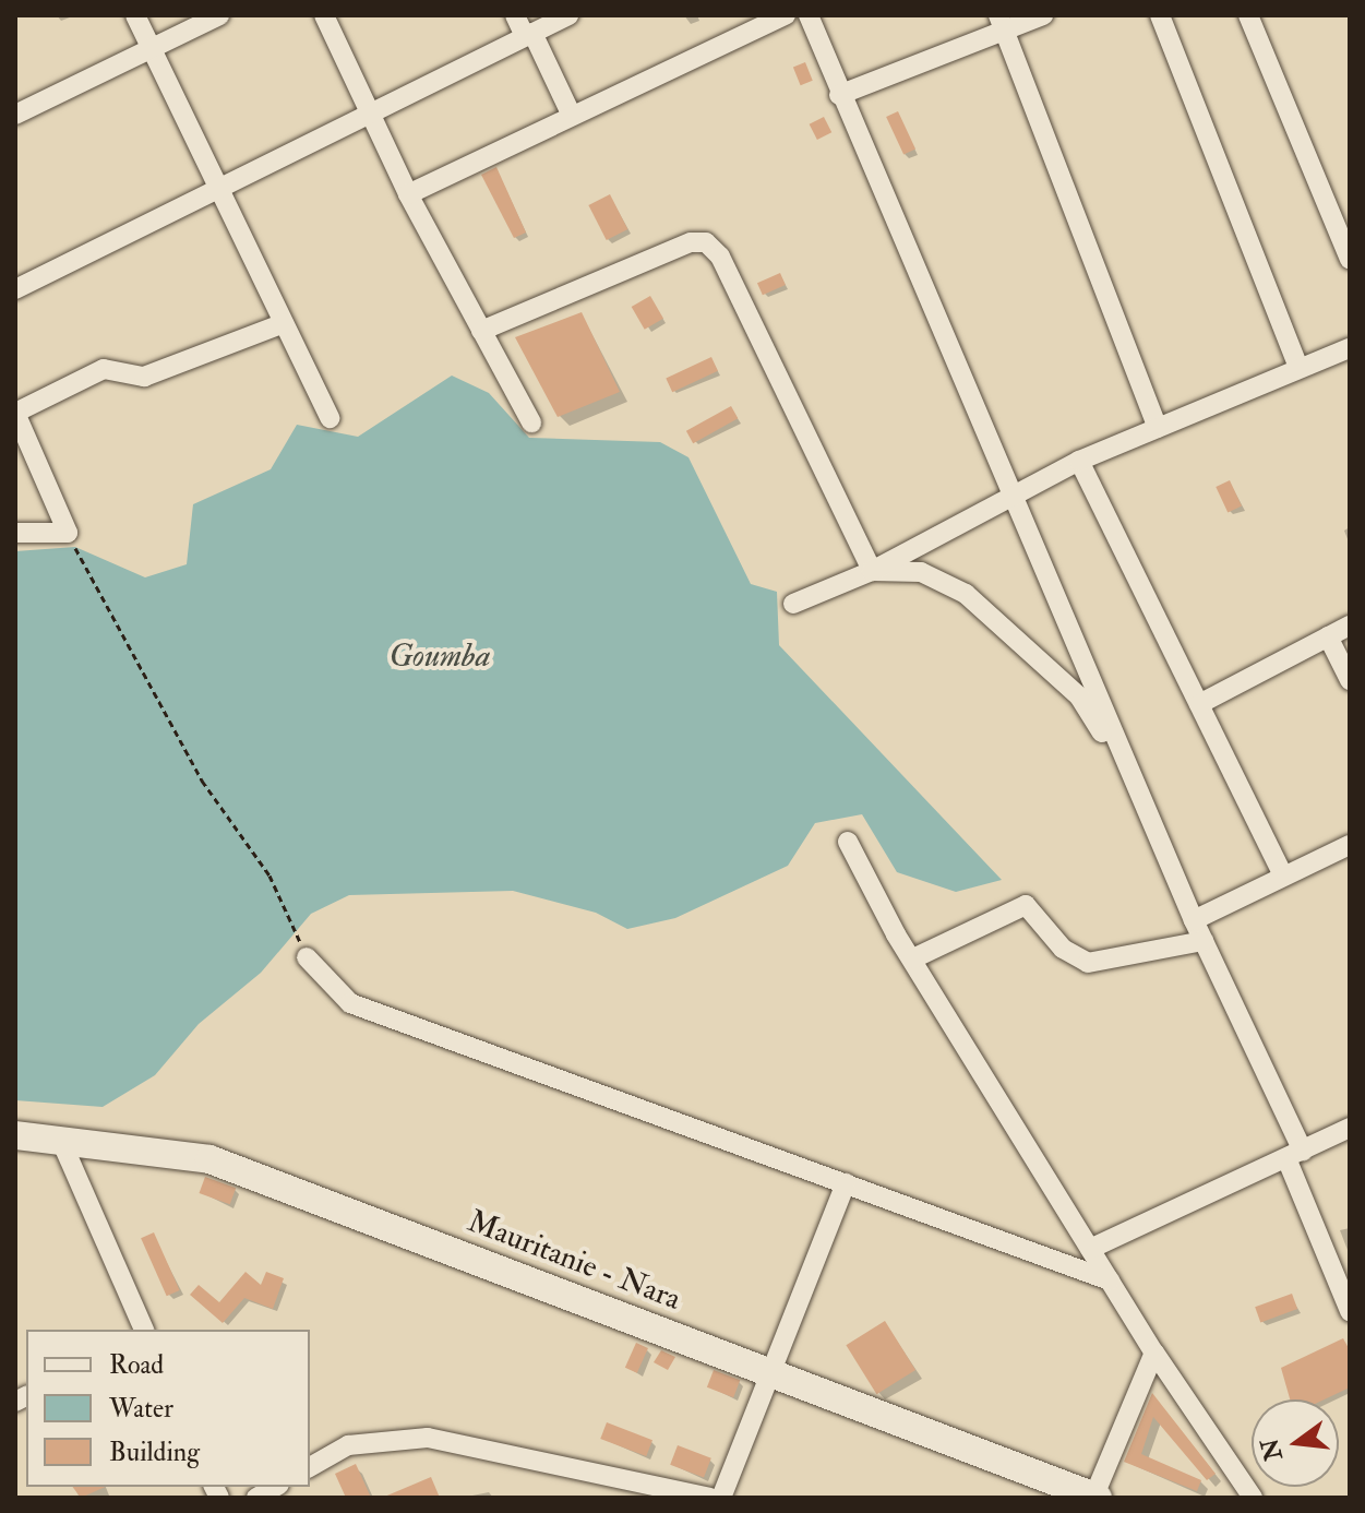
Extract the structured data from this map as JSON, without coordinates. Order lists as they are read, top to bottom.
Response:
{
  "streets": {
    "main road": ["Mauritanie - Nara"]
  },
  "water": ["Goumba"],
  "legend": ["Road", "Water", "Building"],
  "north": "left"
}
